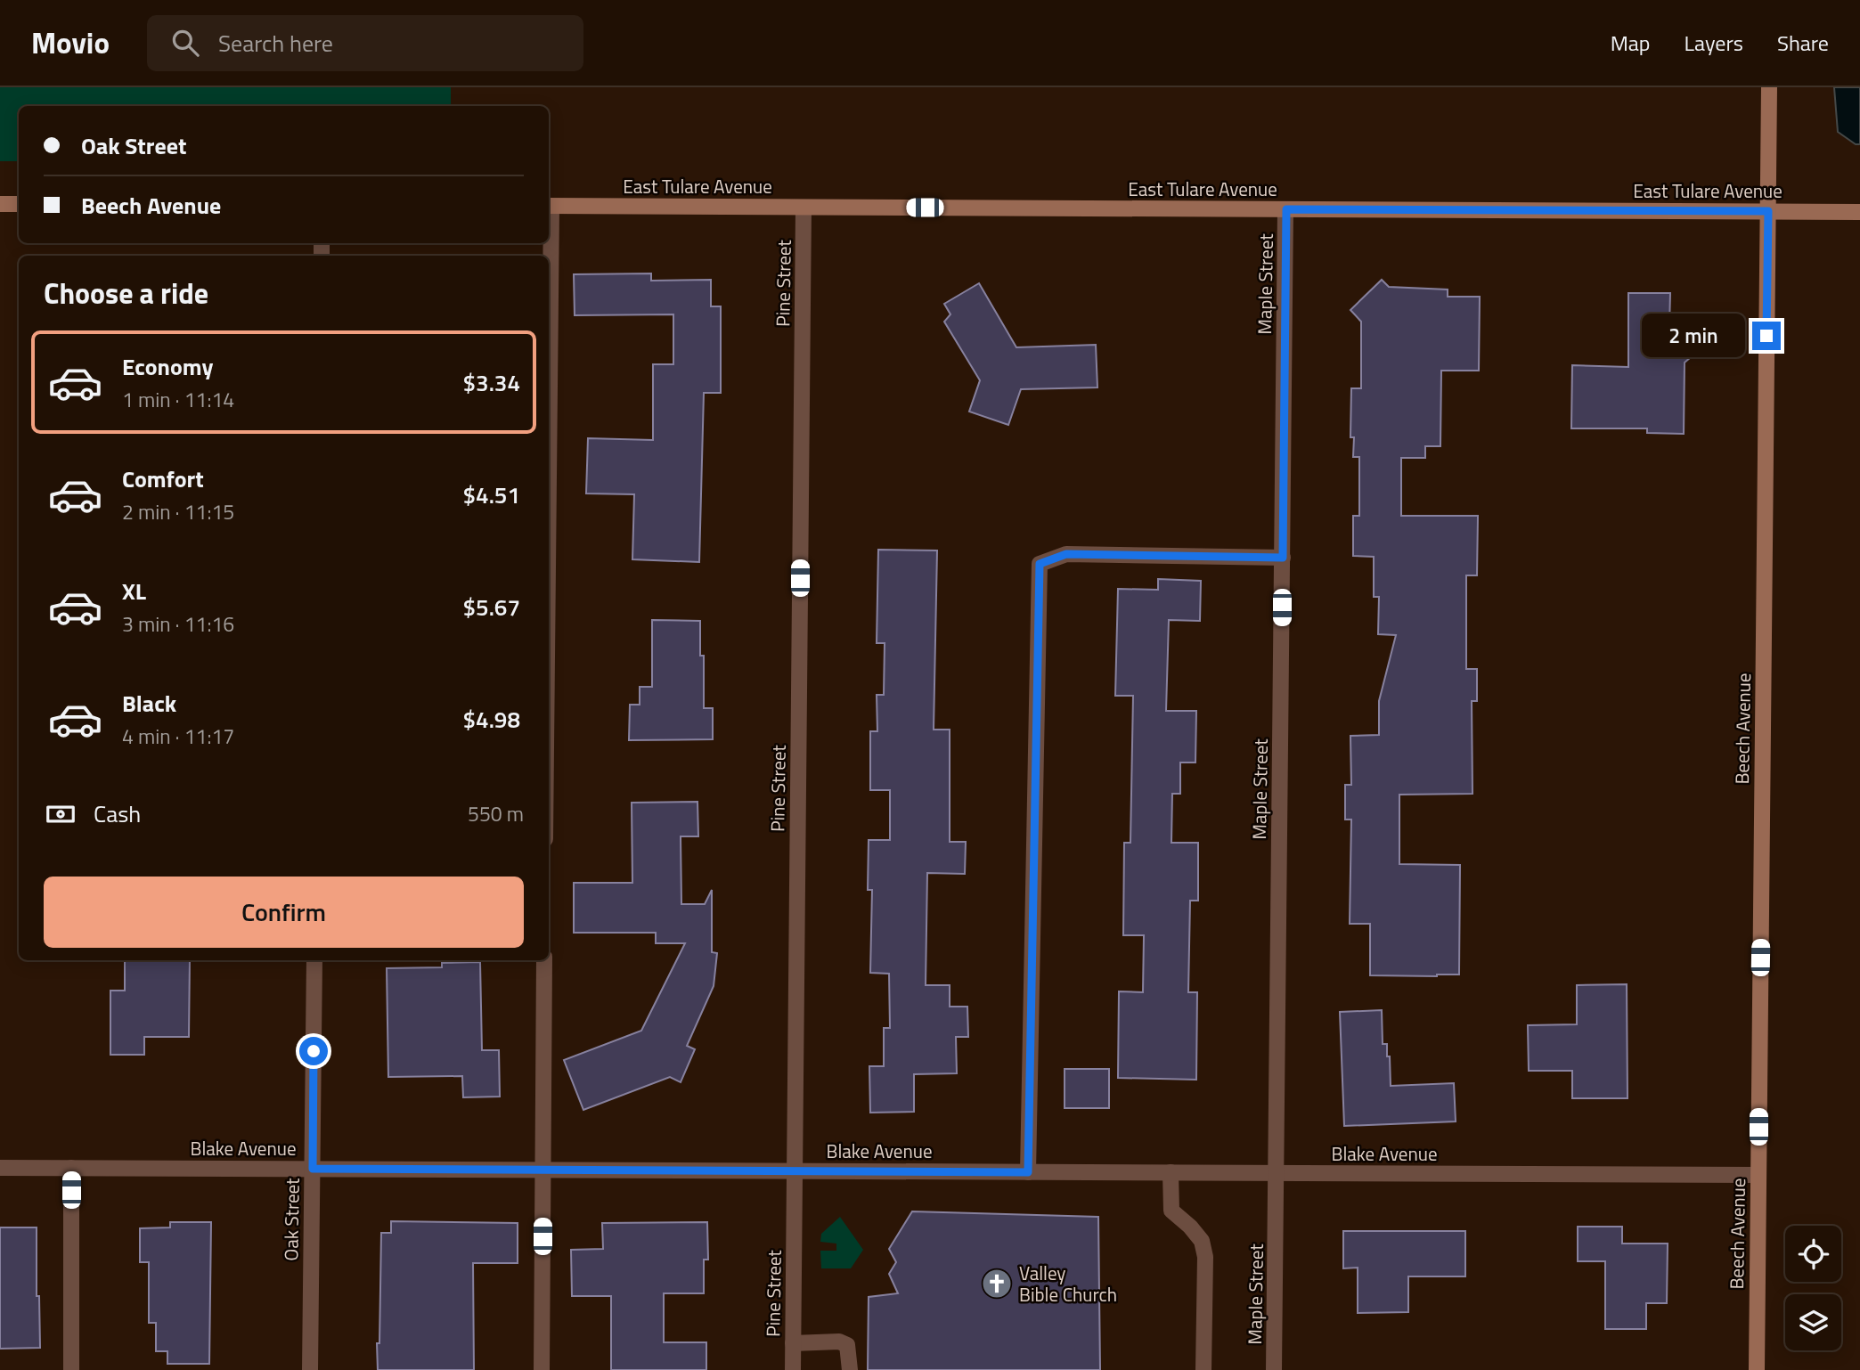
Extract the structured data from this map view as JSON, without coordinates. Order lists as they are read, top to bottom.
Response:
{
  "streets": {
    "street": [
      "East Tulare Avenue",
      "Pine Street",
      "Maple Street",
      "Beech Avenue",
      "Blake Avenue",
      "Oak Street"
    ]
  },
  "crossings": [
    ["East Tulare Avenue", "Pine Street"],
    ["East Tulare Avenue", "Maple Street"],
    ["East Tulare Avenue", "Beech Avenue"],
    ["Pine Street", "Blake Avenue"],
    ["Maple Street", "Blake Avenue"],
    ["Beech Avenue", "Blake Avenue"],
    ["Blake Avenue", "Oak Street"]
  ],
  "places": {
    "church": ["Valley Bible Church"]
  },
  "page": {
    "header": "Movio",
    "search": "Search here",
    "nav": ["Map", "Layers", "Share"],
    "banner": ["Oak Street", "Beech Avenue"],
    "heading": "Choose a ride",
    "bubble": "2 min",
    "list": [
      {
        "name": "Economy",
        "note": "1 min · 11:14",
        "value": "$3.34"
      },
      {
        "name": "Comfort",
        "note": "2 min · 11:15",
        "value": "$4.51"
      },
      {
        "name": "XL",
        "note": "3 min · 11:16",
        "value": "$5.67"
      },
      {
        "name": "Black",
        "note": "4 min · 11:17",
        "value": "$4.98"
      }
    ],
    "pay": ["Cash", "550 m"],
    "buttons": "Confirm"
  }
}
